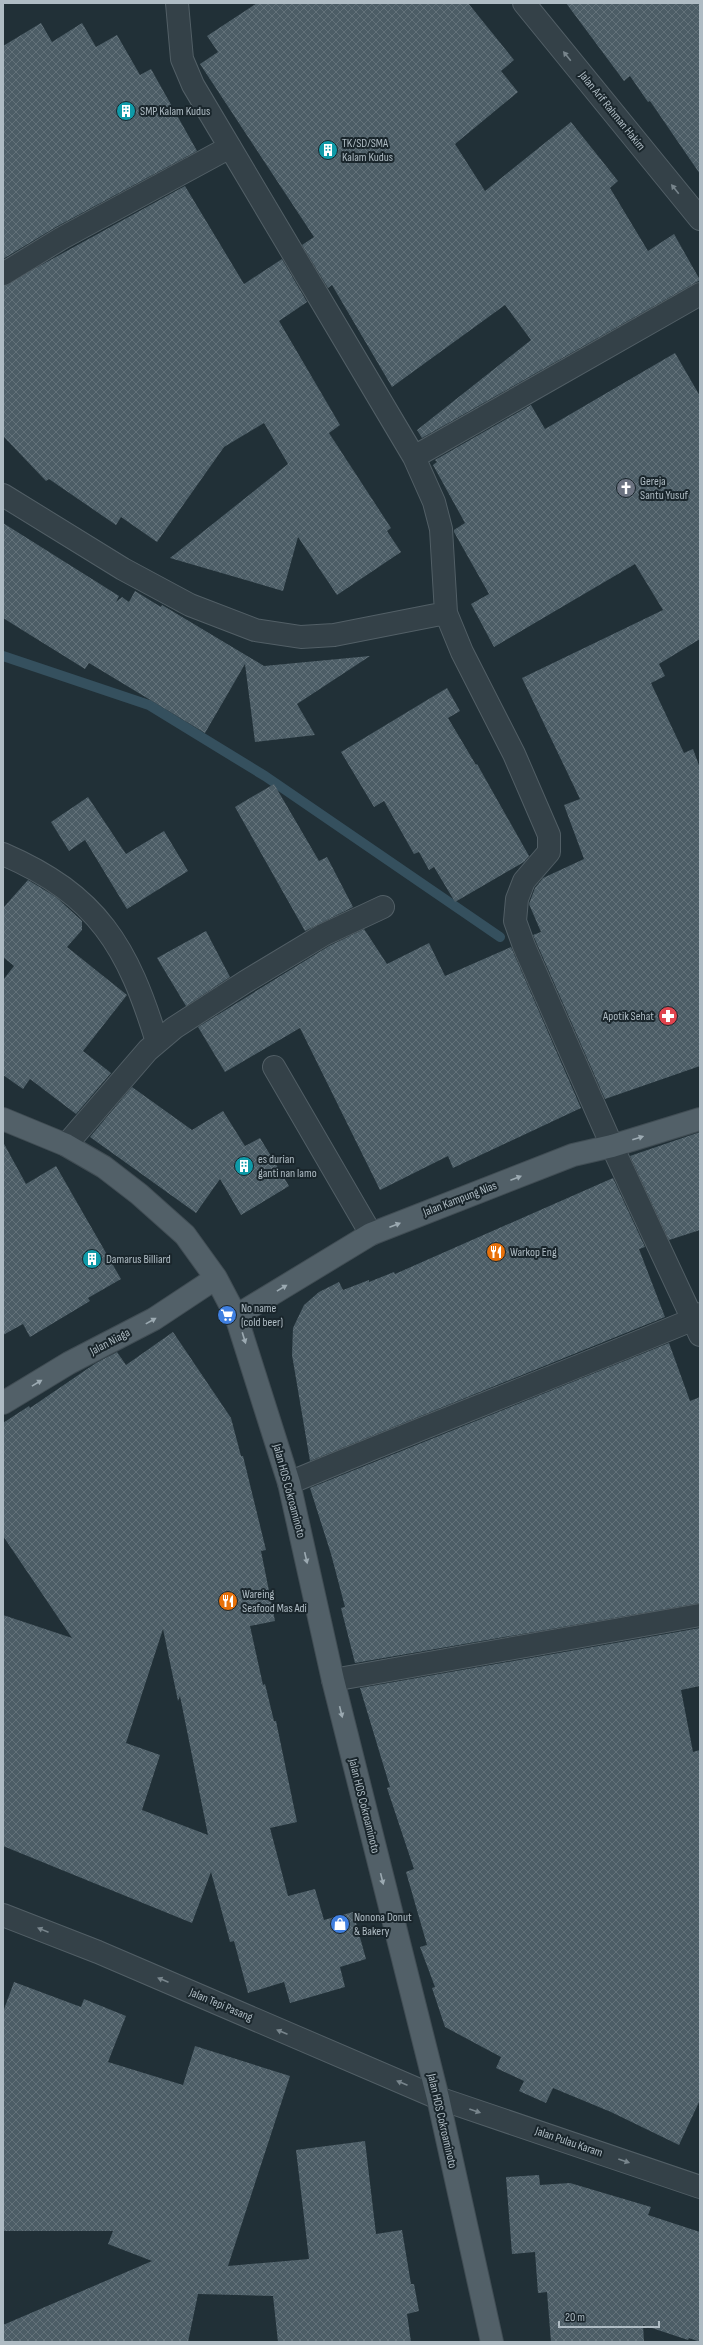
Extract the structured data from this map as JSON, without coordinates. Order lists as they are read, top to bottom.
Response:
{
  "streets": {
    "main road": ["Jalan Kampung Nias", "Jalan Niaga", "Jalan HOS Cokroaminoto"],
    "street": ["Jalan Arif Rahman Hakim", "Jalan Tepi Pasang", "Jalan Pulau Karam"]
  },
  "crossings": [
    ["Jalan Kampung Nias", "Jalan HOS Cokroaminoto"],
    ["Jalan Niaga", "Jalan HOS Cokroaminoto"],
    ["Jalan HOS Cokroaminoto", "Jalan Tepi Pasang"],
    ["Jalan HOS Cokroaminoto", "Jalan Pulau Karam"],
    ["Jalan Tepi Pasang", "Jalan Pulau Karam"]
  ],
  "one_way": [
    "Jalan Arif Rahman Hakim",
    "Jalan Kampung Nias",
    "Jalan Niaga",
    "Jalan HOS Cokroaminoto",
    "Jalan Tepi Pasang",
    "Jalan Pulau Karam"
  ],
  "places": {
    "building": [
      "SMP Kalam Kudus",
      "TK/SD/SMA Kalam Kudus",
      "es durian ganti nan lamo",
      "Damarus Billiard"
    ],
    "church": ["Gereja Santu Yusuf"],
    "pharmacy": ["Apotik Sehat"],
    "restaurant": ["Warkop Eng", "Wareing Seafood Mas Adi"],
    "supermarket": ["No name (cold beer)"],
    "shop": ["Nonona Donut & Bakery"]
  },
  "scale_bar": "20 m"
}
